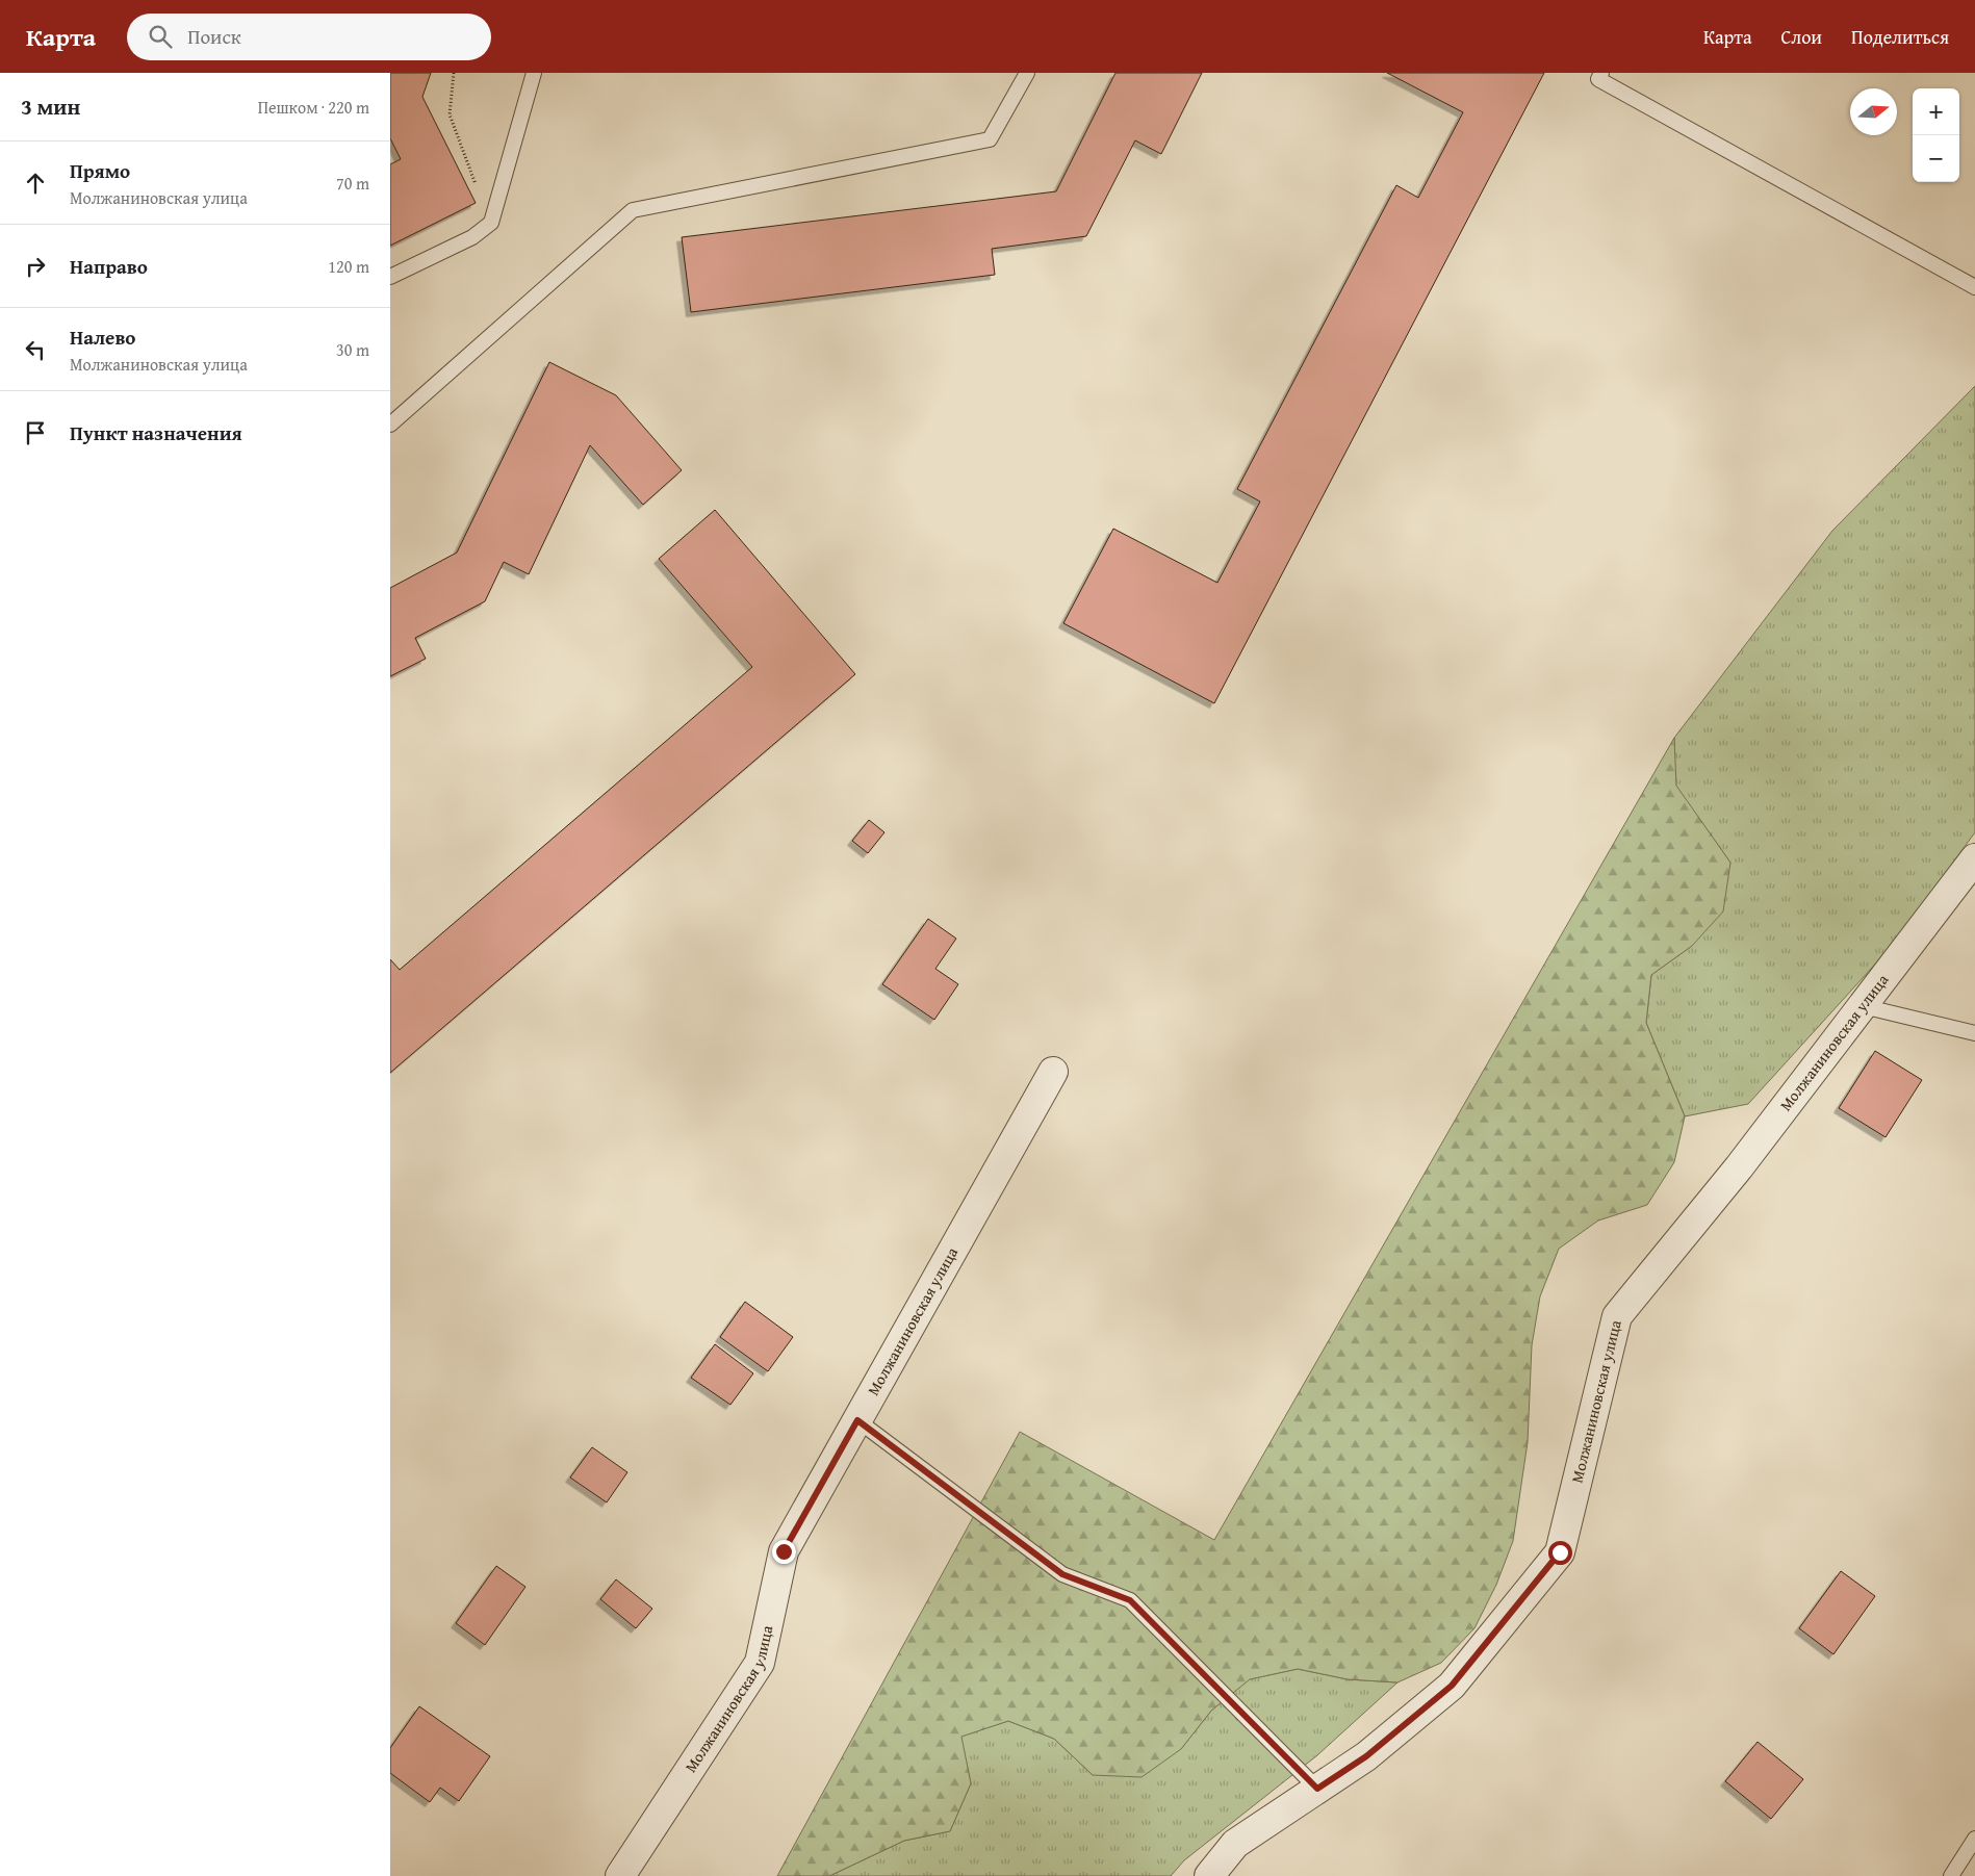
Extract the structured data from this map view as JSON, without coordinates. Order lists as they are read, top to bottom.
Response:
{
  "streets": {
    "street": ["Молжаниновская улица"]
  },
  "north": "right",
  "page": {
    "header": "Карта",
    "search": "Поиск",
    "nav": ["Карта", "Слои", "Поделиться"],
    "heading": ["3 мин", "Пешком · 220 m"],
    "map_buttons": ["+", "−"],
    "list": [
      ["Прямо", "Молжаниновская улица", "70 m"],
      ["Направо", "120 m"],
      ["Налево", "Молжаниновская улица", "30 m"],
      "Пункт назначения"
    ]
  }
}
